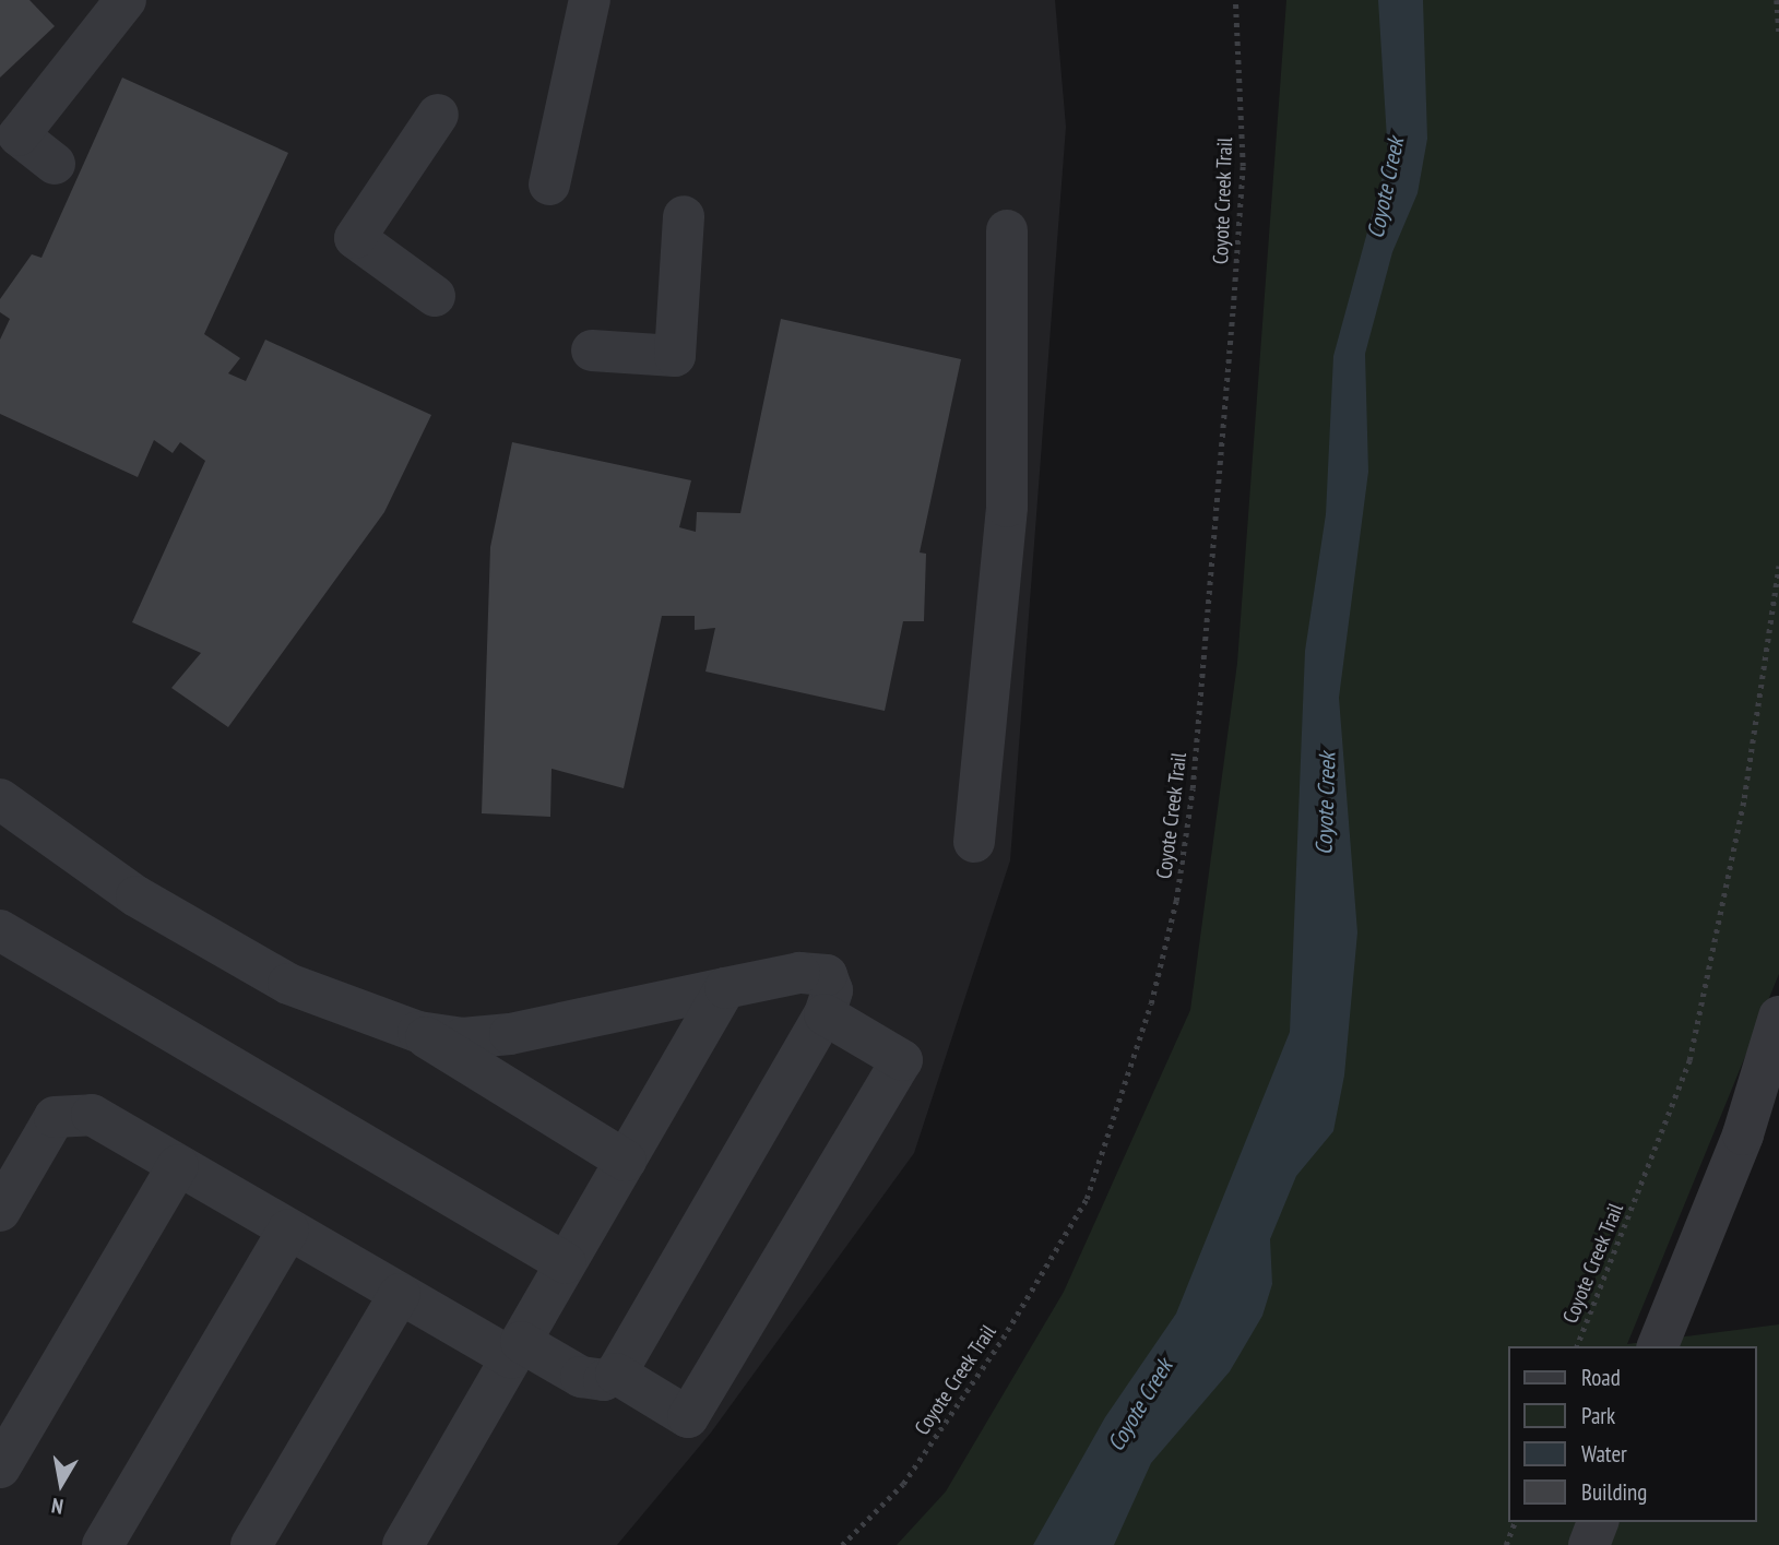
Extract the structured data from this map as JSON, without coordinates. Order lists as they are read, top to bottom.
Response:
{
  "streets": {
    "path": ["Coyote Creek Trail"]
  },
  "water": ["Coyote Creek"],
  "legend": [
    "Road",
    "Park",
    "Water",
    "Building"
  ],
  "north": "bottom"
}
